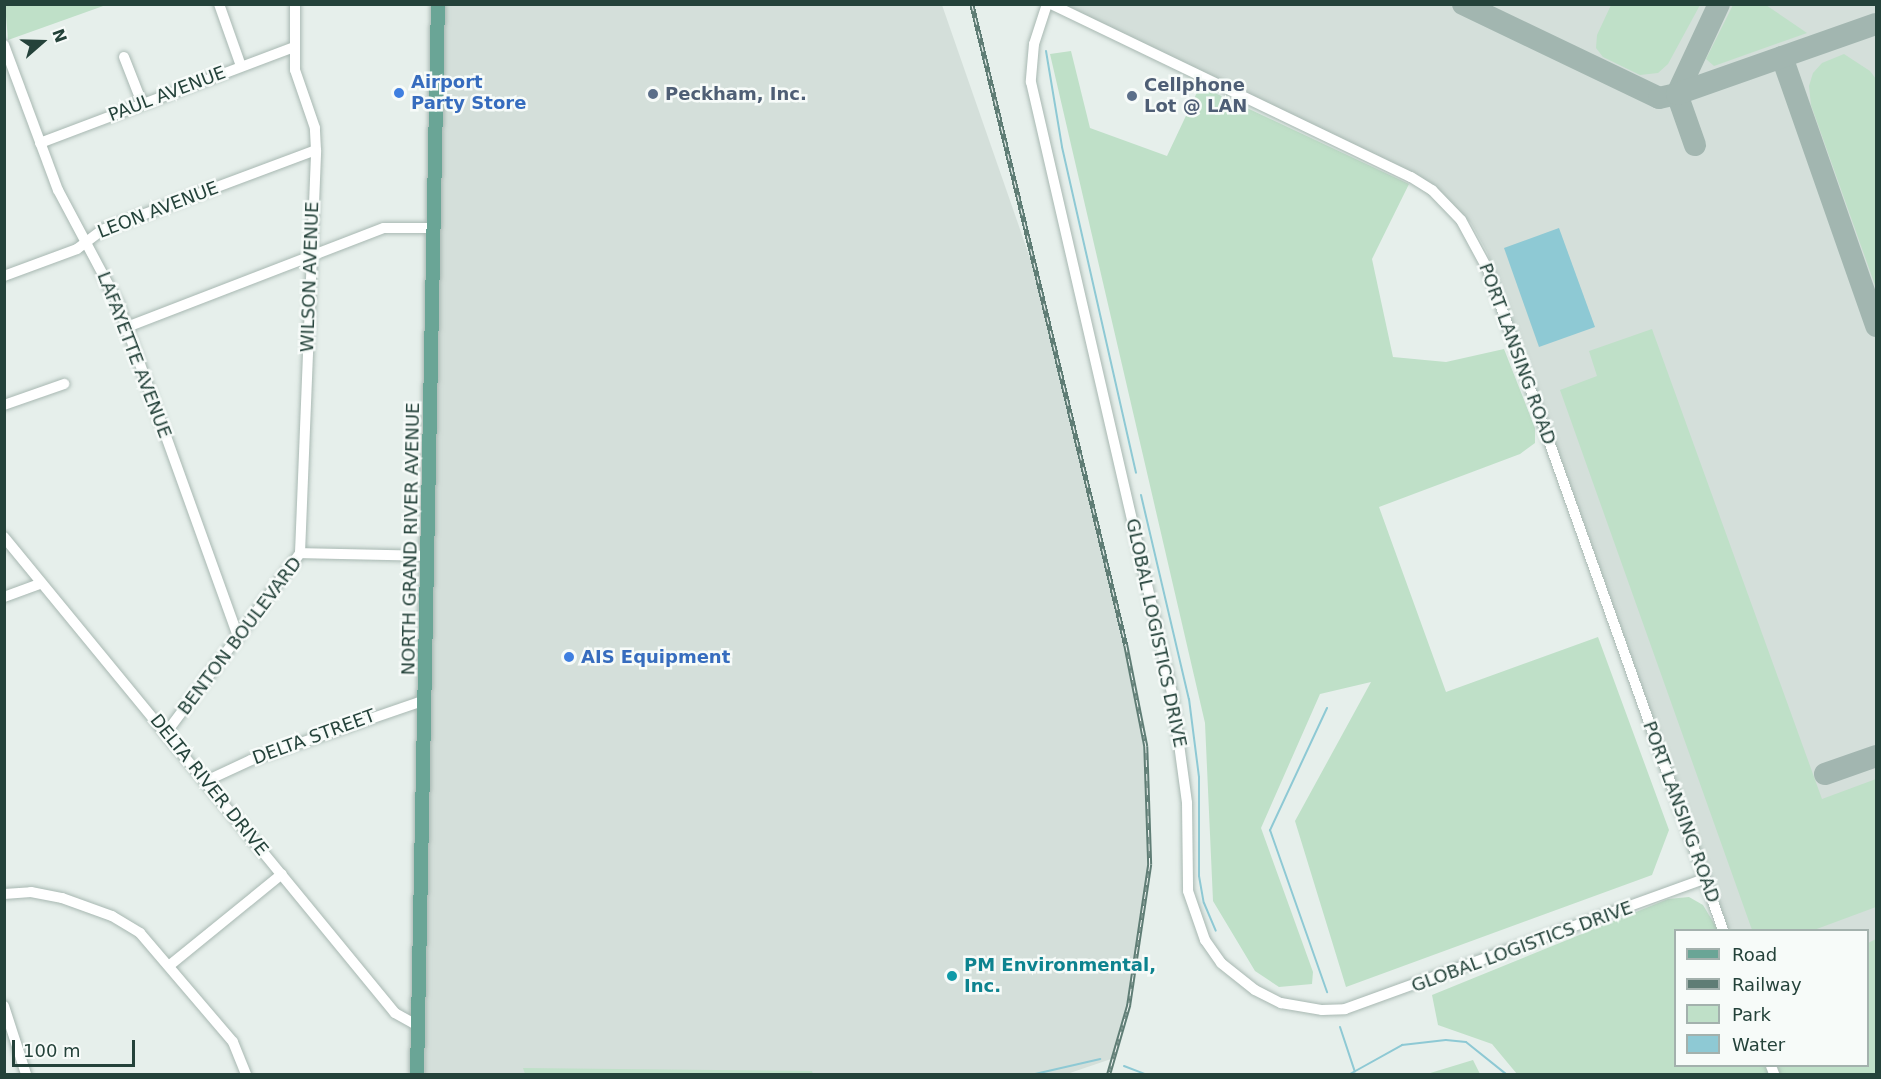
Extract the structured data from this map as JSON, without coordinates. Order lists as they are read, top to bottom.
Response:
{
  "streets": {
    "main road": ["NORTH GRAND RIVER AVENUE"],
    "street": [
      "PAUL AVENUE",
      "LEON AVENUE",
      "WILSON AVENUE",
      "PORT LANSING ROAD",
      "LAFAYETTE AVENUE",
      "GLOBAL LOGISTICS DRIVE",
      "BENTON BOULEVARD",
      "DELTA STREET",
      "DELTA RIVER DRIVE"
    ]
  },
  "crossings": [
    ["PAUL AVENUE", "WILSON AVENUE"],
    ["PAUL AVENUE", "LAFAYETTE AVENUE"],
    ["LEON AVENUE", "WILSON AVENUE"],
    ["LEON AVENUE", "LAFAYETTE AVENUE"],
    ["WILSON AVENUE", "BENTON BOULEVARD"],
    ["PORT LANSING ROAD", "GLOBAL LOGISTICS DRIVE"],
    ["LAFAYETTE AVENUE", "BENTON BOULEVARD"],
    ["NORTH GRAND RIVER AVENUE", "BENTON BOULEVARD"],
    ["NORTH GRAND RIVER AVENUE", "DELTA STREET"],
    ["NORTH GRAND RIVER AVENUE", "DELTA RIVER DRIVE"],
    ["BENTON BOULEVARD", "DELTA RIVER DRIVE"],
    ["DELTA STREET", "DELTA RIVER DRIVE"]
  ],
  "places": [
    "Airport Party Store",
    "Peckham, Inc.",
    "Cellphone Lot @ LAN",
    "AIS Equipment",
    "PM Environmental, Inc."
  ],
  "legend": [
    "Road",
    "Railway",
    "Park",
    "Water"
  ],
  "scale_bar": "100 m",
  "north": "right"
}
